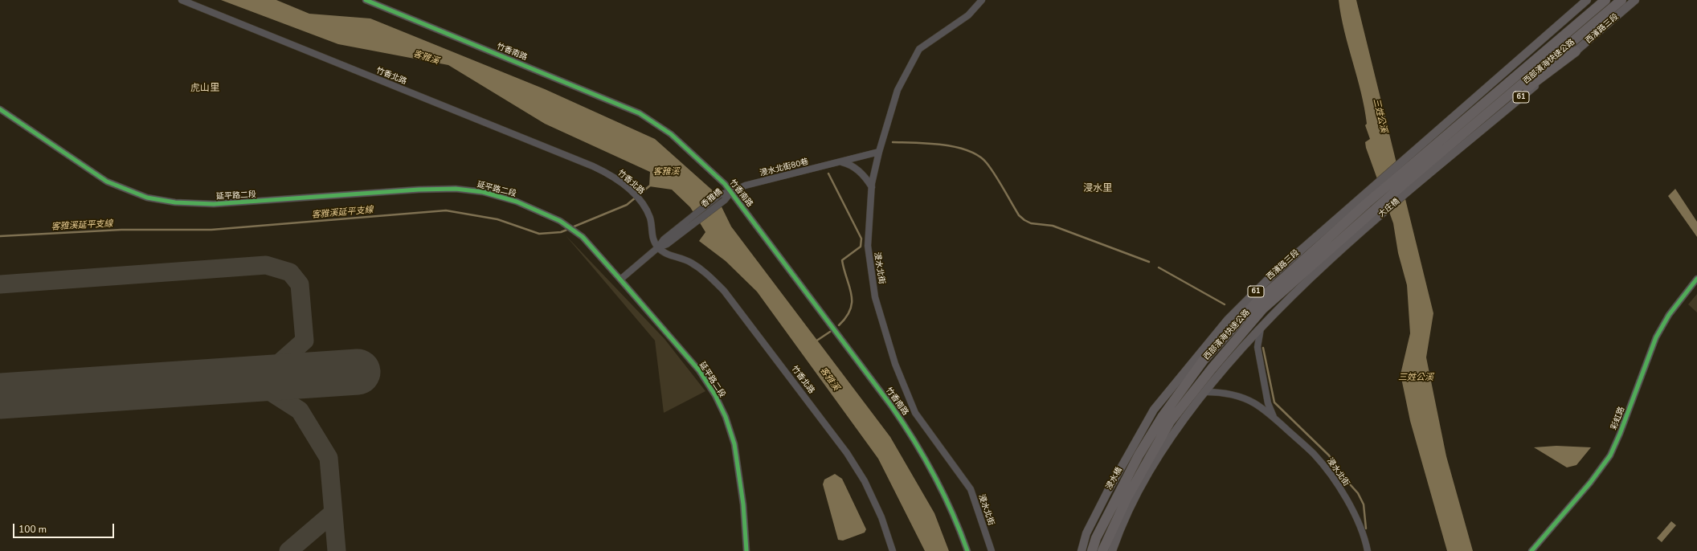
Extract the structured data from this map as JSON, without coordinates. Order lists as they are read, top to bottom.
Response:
{
  "streets": {
    "highway": [
      "西部濱海快速公路",
      "61",
      "大庄橋",
      "浸水橋"
    ],
    "main road": ["西濱路三段"],
    "street": [
      "竹香南路",
      "竹香北路",
      "浸水北街80巷",
      "延平路二段",
      "香雅橋",
      "浸水北街",
      "彩虹路"
    ]
  },
  "crossings": [
    ["西濱路三段", "西部濱海快速公路"],
    ["西濱路三段", "大庄橋"],
    ["西濱路三段", "浸水橋"],
    ["竹香南路", "浸水北街80巷"],
    ["竹香南路", "香雅橋"],
    ["西部濱海快速公路", "61"],
    ["西部濱海快速公路", "大庄橋"],
    ["西部濱海快速公路", "浸水橋"],
    ["竹香北路", "香雅橋"],
    ["61", "大庄橋"],
    ["61", "浸水北街"],
    ["61", "浸水橋"],
    ["浸水北街80巷", "香雅橋"],
    ["浸水北街80巷", "浸水北街"],
    ["大庄橋", "浸水北街"]
  ],
  "districts": ["虎山里", "浸水里"],
  "water": ["客雅溪", "三姓公溪", "客雅溪延平支線"],
  "scale_bar": "100 m"
}
